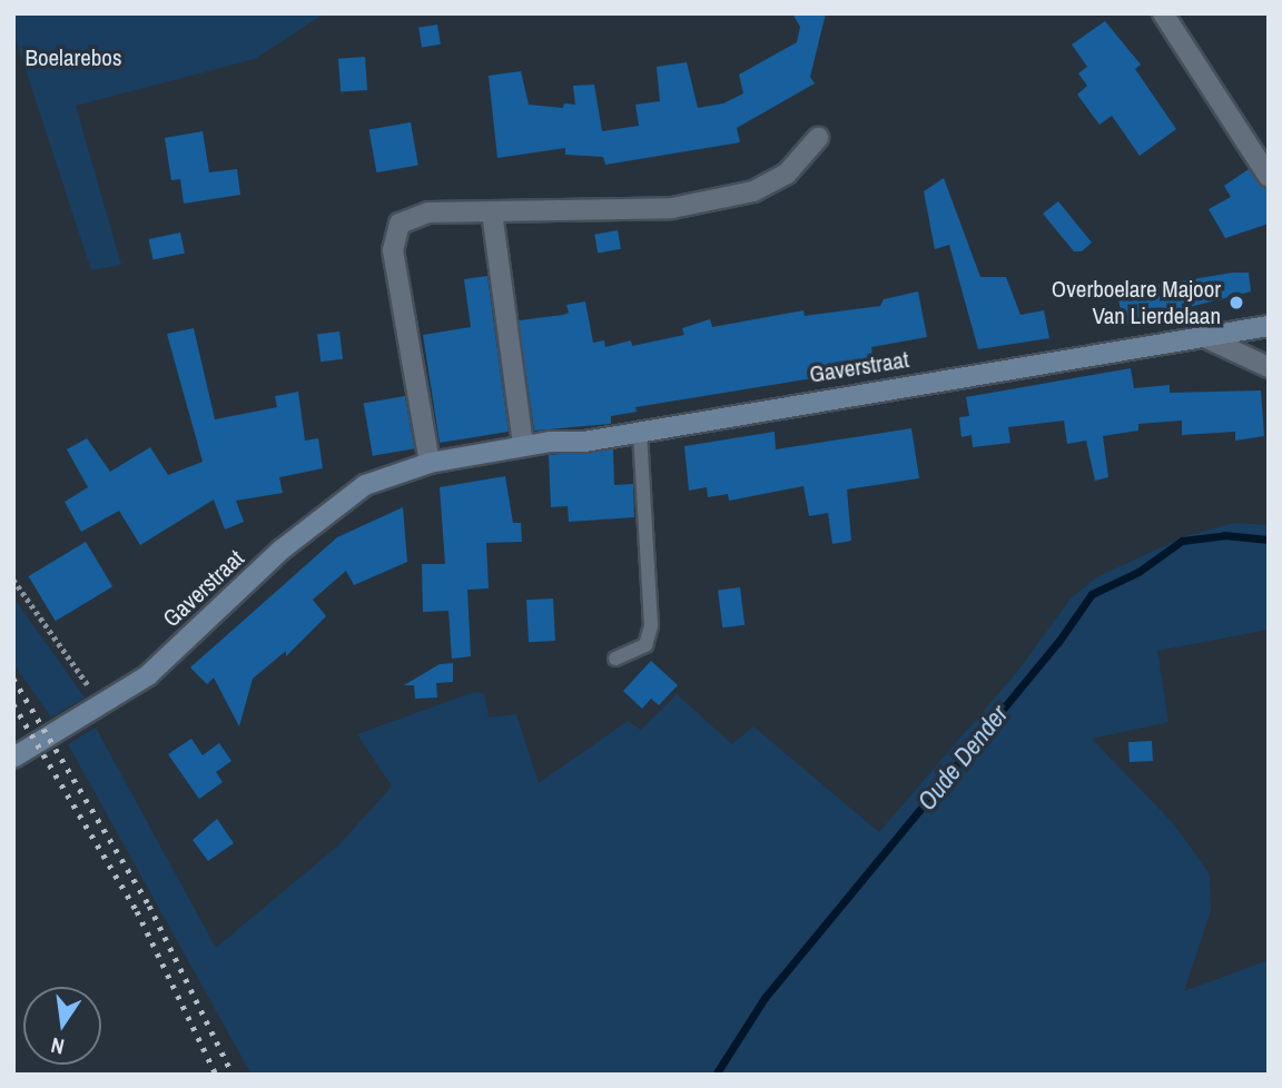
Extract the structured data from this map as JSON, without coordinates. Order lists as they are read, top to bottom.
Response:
{
  "streets": {
    "street": ["Gaverstraat"]
  },
  "water": ["Oude Dender"],
  "parks": ["Boelarebos"],
  "places": ["Overboelare Majoor Van Lierdelaan"],
  "north": "bottom"
}
